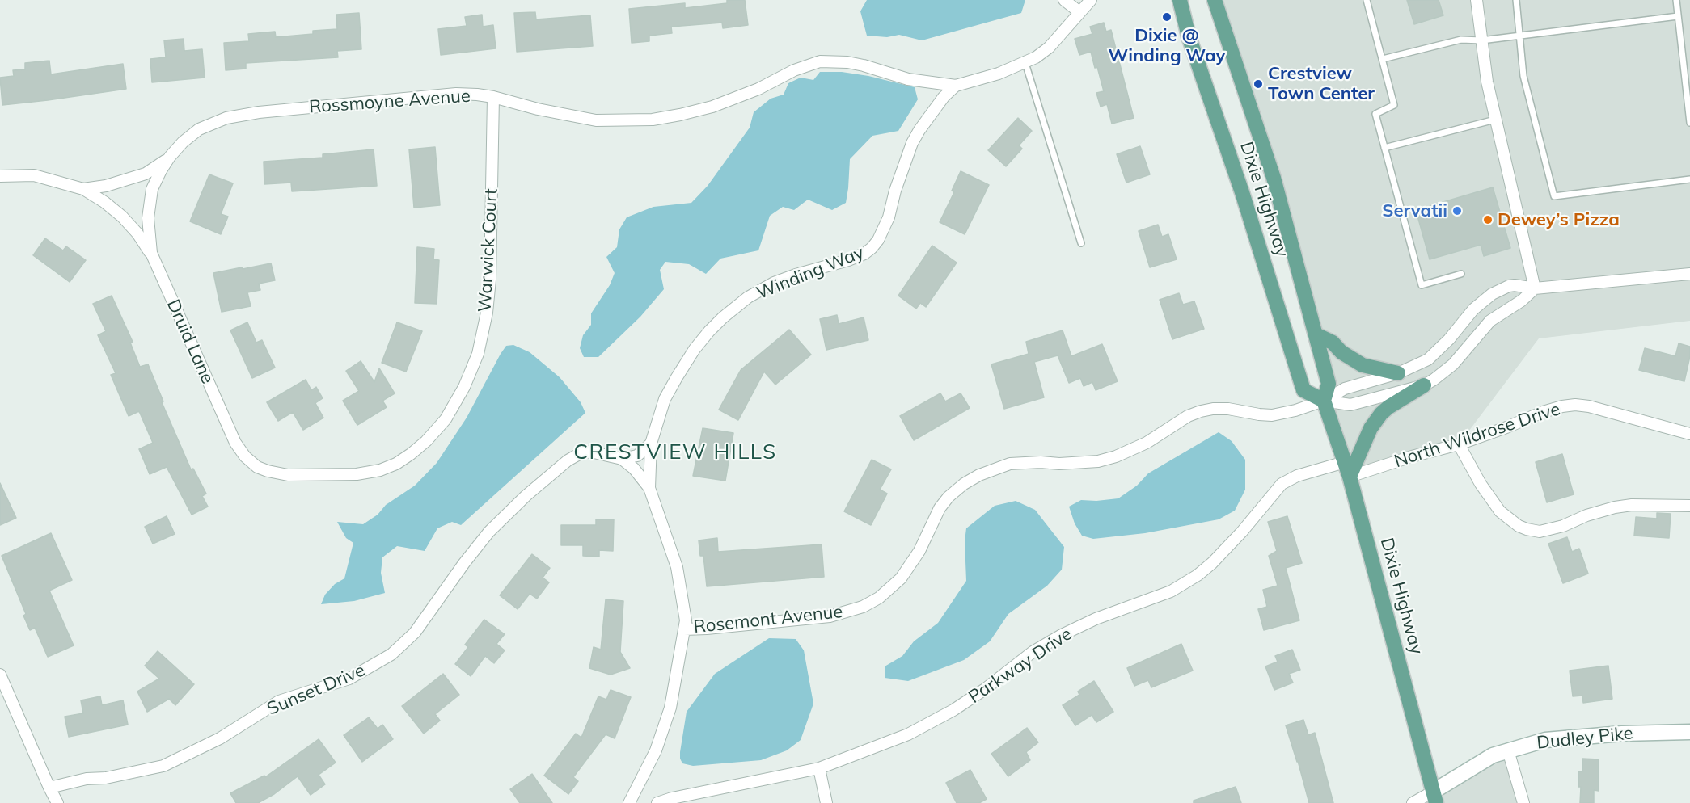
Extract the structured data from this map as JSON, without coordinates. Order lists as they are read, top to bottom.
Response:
{
  "streets": {
    "main road": ["Dixie Highway"],
    "street": [
      "Rossmoyne Avenue",
      "Warwick Court",
      "Winding Way",
      "Druid Lane",
      "North Wildrose Drive",
      "Rosemont Avenue",
      "Parkway Drive",
      "Sunset Drive",
      "Dudley Pike"
    ]
  },
  "crossings": [
    ["Rossmoyne Avenue", "Warwick Court"],
    ["Rossmoyne Avenue", "Winding Way"],
    ["Rossmoyne Avenue", "Druid Lane"],
    ["Dixie Highway", "North Wildrose Drive"],
    ["Dixie Highway", "Rosemont Avenue"],
    ["Dixie Highway", "Parkway Drive"],
    ["Dixie Highway", "Dudley Pike"],
    ["Warwick Court", "Druid Lane"],
    ["Winding Way", "Rosemont Avenue"]
  ],
  "districts": ["CRESTVIEW HILLS"],
  "places": [
    "Dixie @ Winding Way",
    "Crestview Town Center",
    "Servatii",
    "Dewey’s Pizza"
  ]
}
